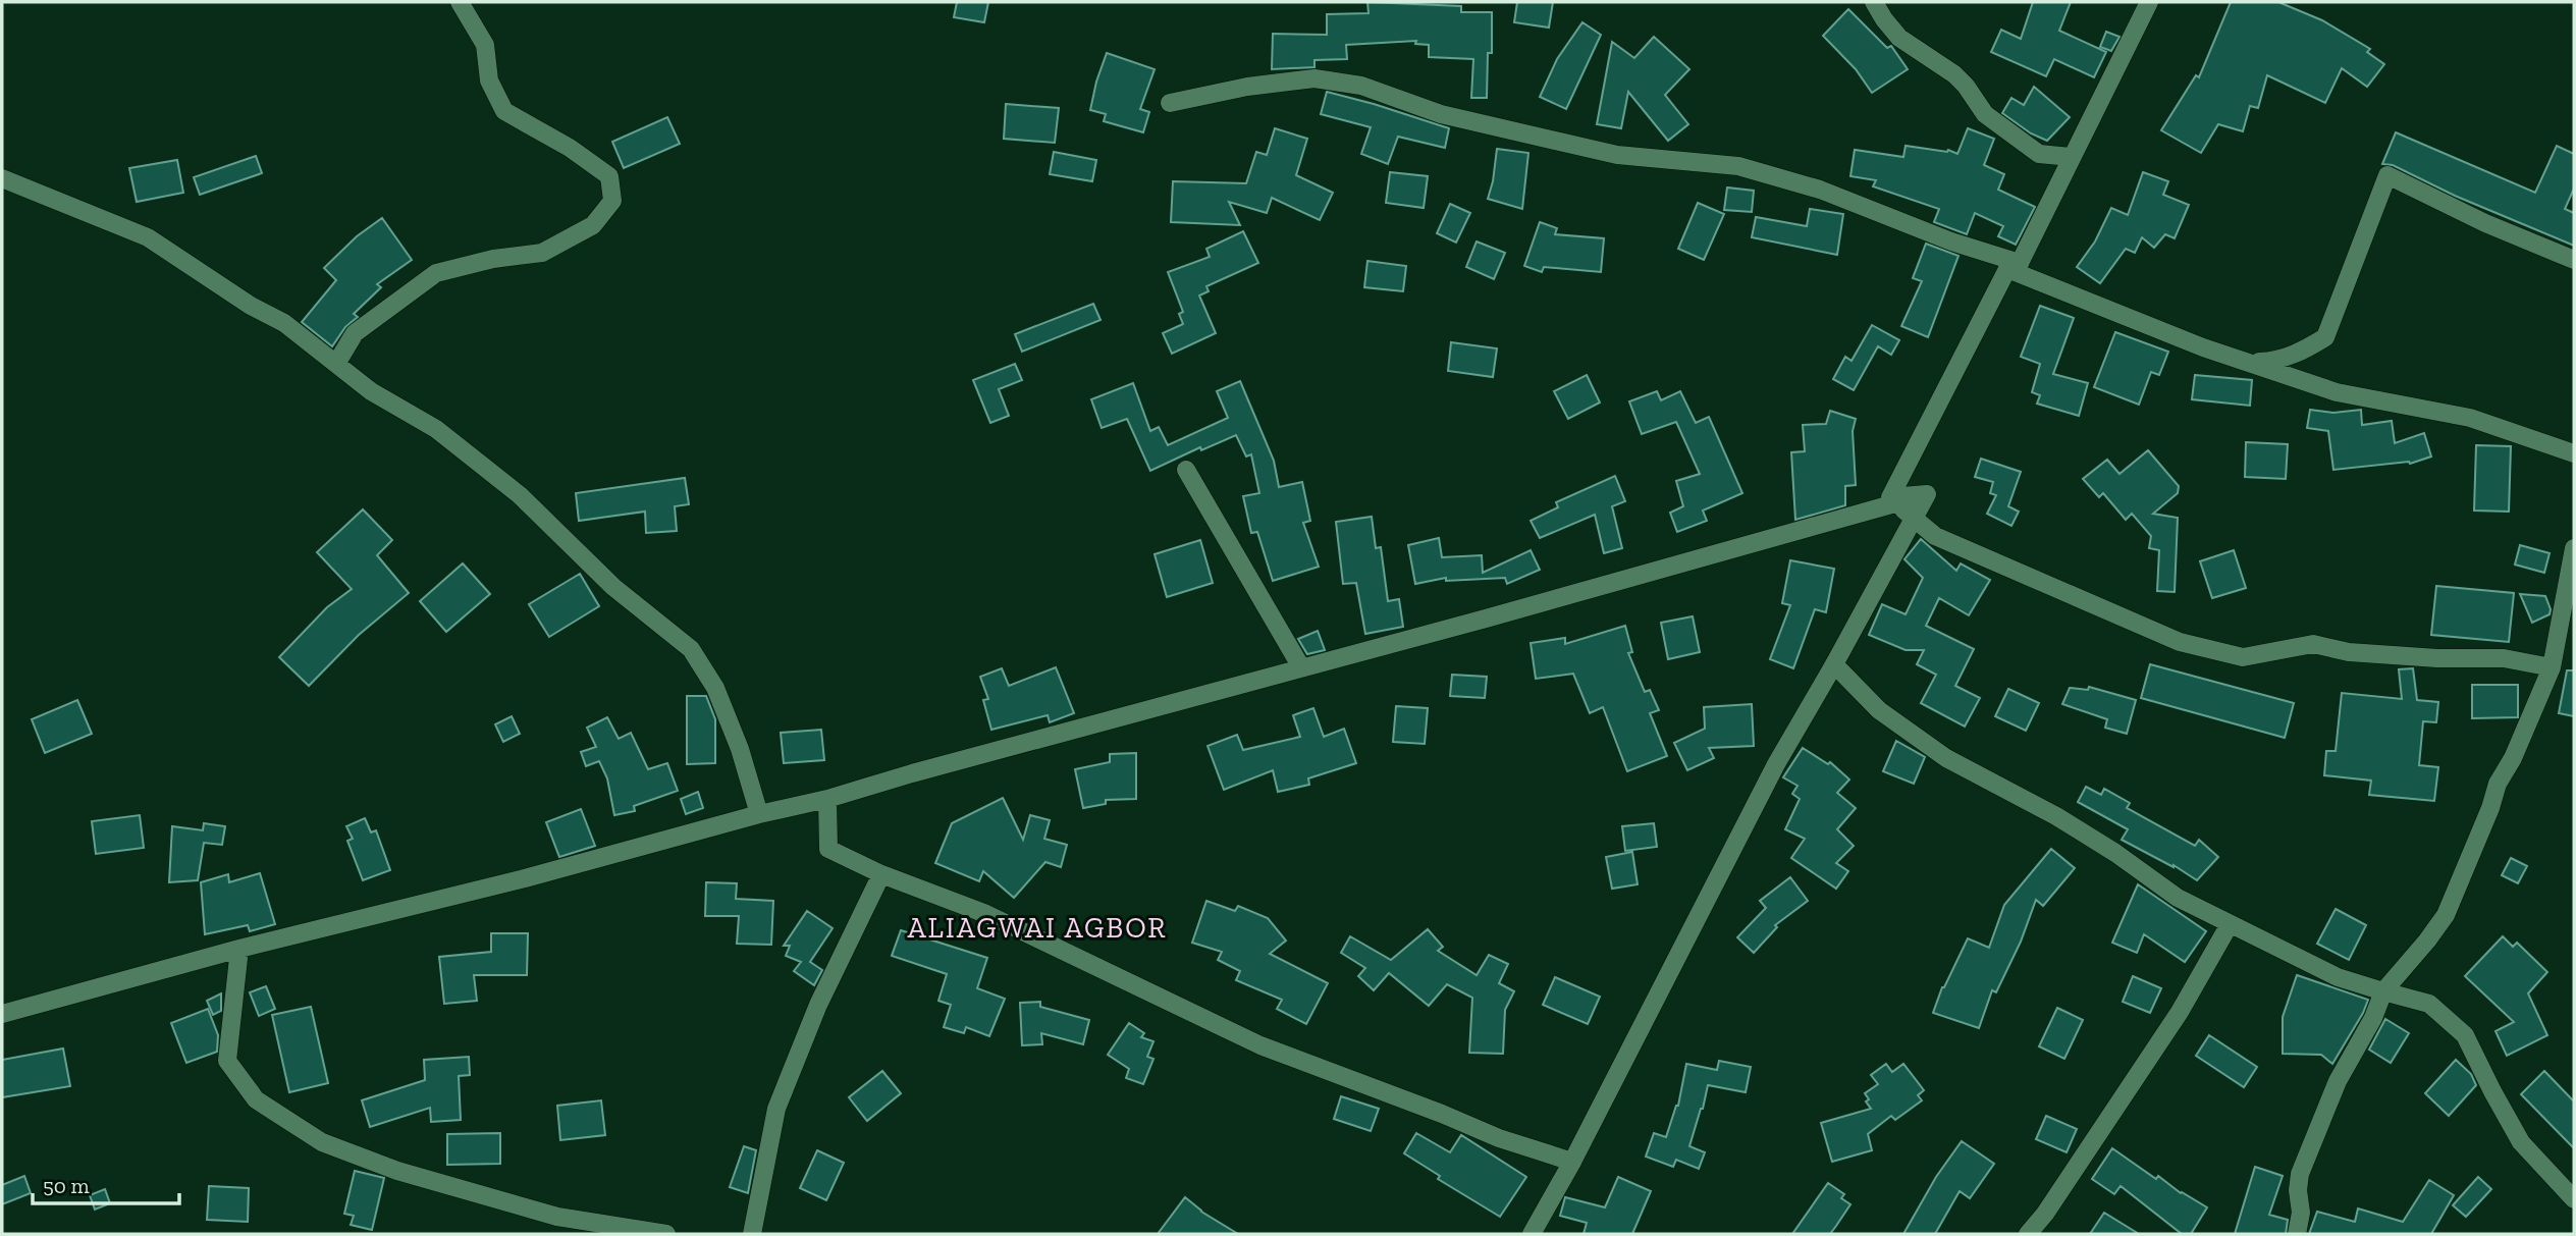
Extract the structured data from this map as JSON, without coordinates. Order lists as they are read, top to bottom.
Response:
{
  "districts": ["ALIAGWAI AGBOR"],
  "scale_bar": "50 m"
}
